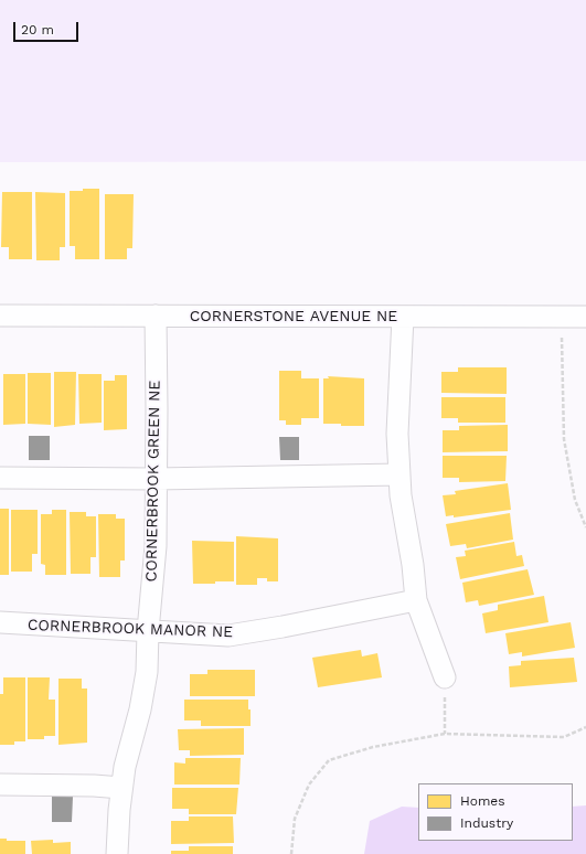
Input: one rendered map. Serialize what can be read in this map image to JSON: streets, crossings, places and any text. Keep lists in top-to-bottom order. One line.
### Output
{"streets":{"street":["CORNERSTONE AVENUE NE","CORNERBROOK GREEN NE","CORNERBROOK MANOR NE"]},"crossings":[["CORNERSTONE AVENUE NE","CORNERBROOK GREEN NE"],["CORNERBROOK GREEN NE","CORNERBROOK MANOR NE"]],"legend":["Homes","Industry"],"scale_bar":"20 m"}
